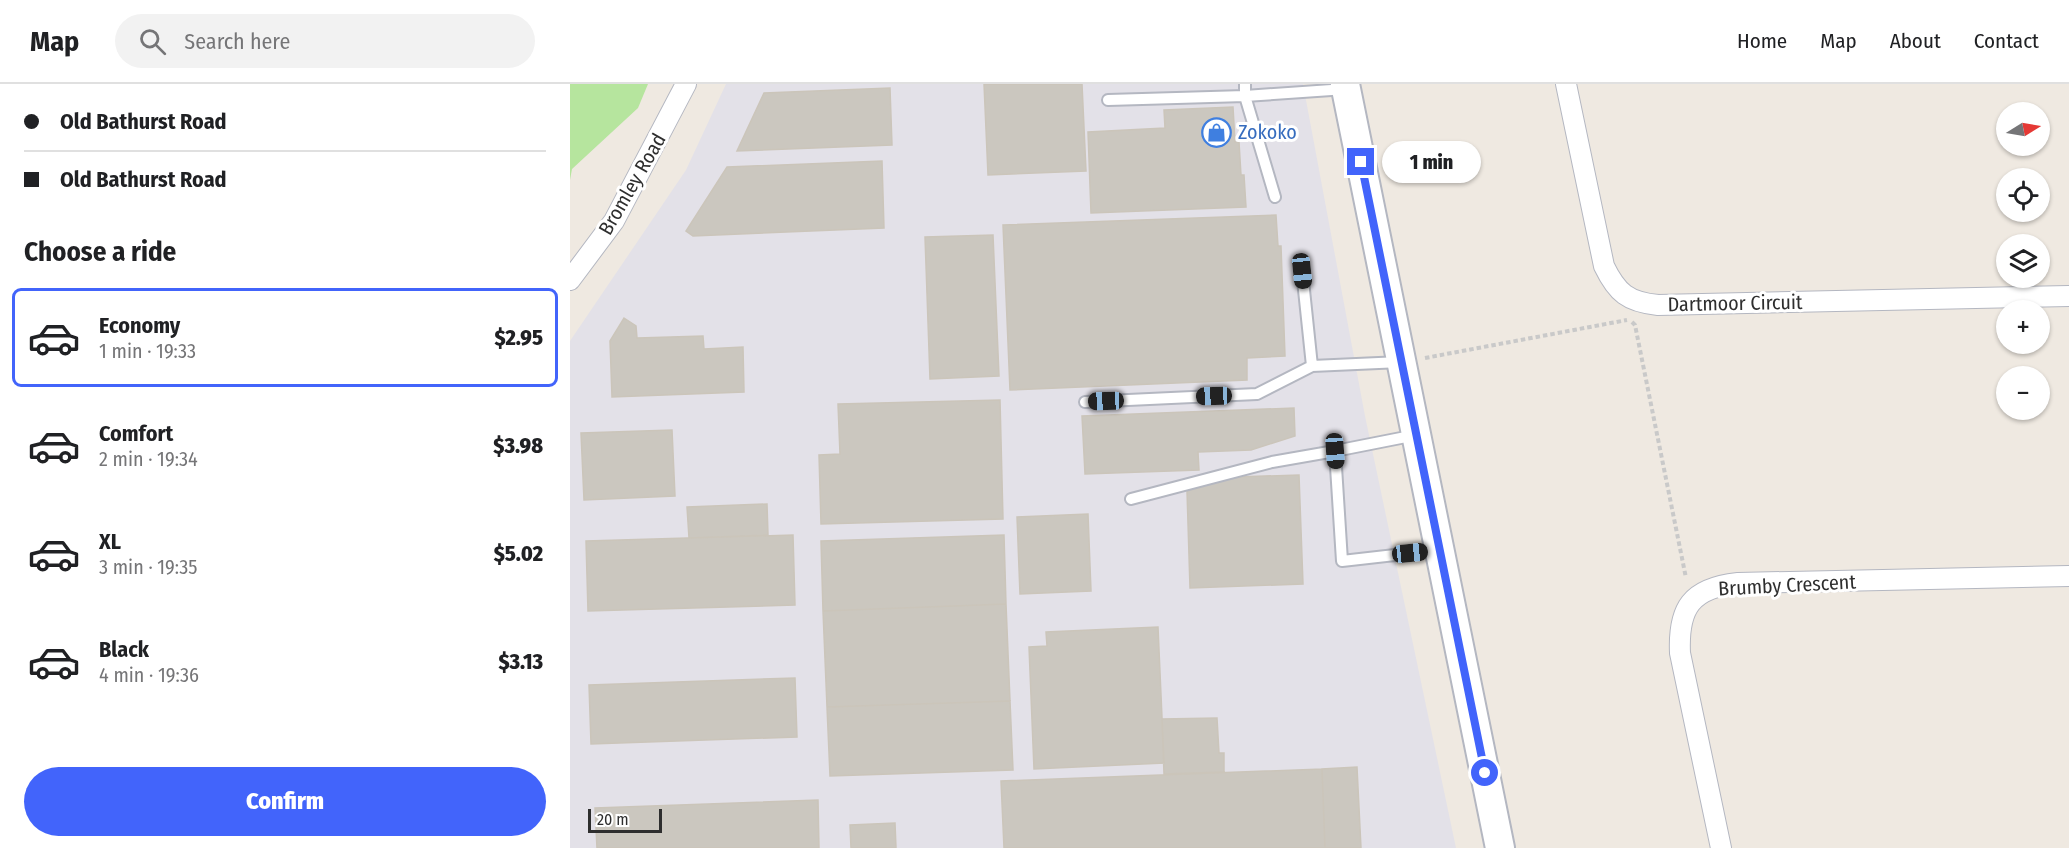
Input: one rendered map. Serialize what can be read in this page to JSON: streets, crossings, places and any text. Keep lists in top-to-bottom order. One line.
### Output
{"streets":{"street":["Bromley Road","Dartmoor Circuit","Brumby Crescent"]},"places":{"shop":["Zokoko"]},"scale_bar":"20 m","north":"right","page":{"header":"Map","search":"Search here","nav":["Home","Map","About","Contact"],"banner":["Old Bathurst Road","Old Bathurst Road"],"map_buttons":["+","−"],"bubble":"1 min","heading":"Choose a ride","list":[{"name":"Economy","note":"1 min · 19:33","value":"$2.95"},{"name":"Comfort","note":"2 min · 19:34","value":"$3.98"},{"name":"XL","note":"3 min · 19:35","value":"$5.02"},{"name":"Black","note":"4 min · 19:36","value":"$3.13"}],"buttons":"Confirm","scale":"20 m"}}
